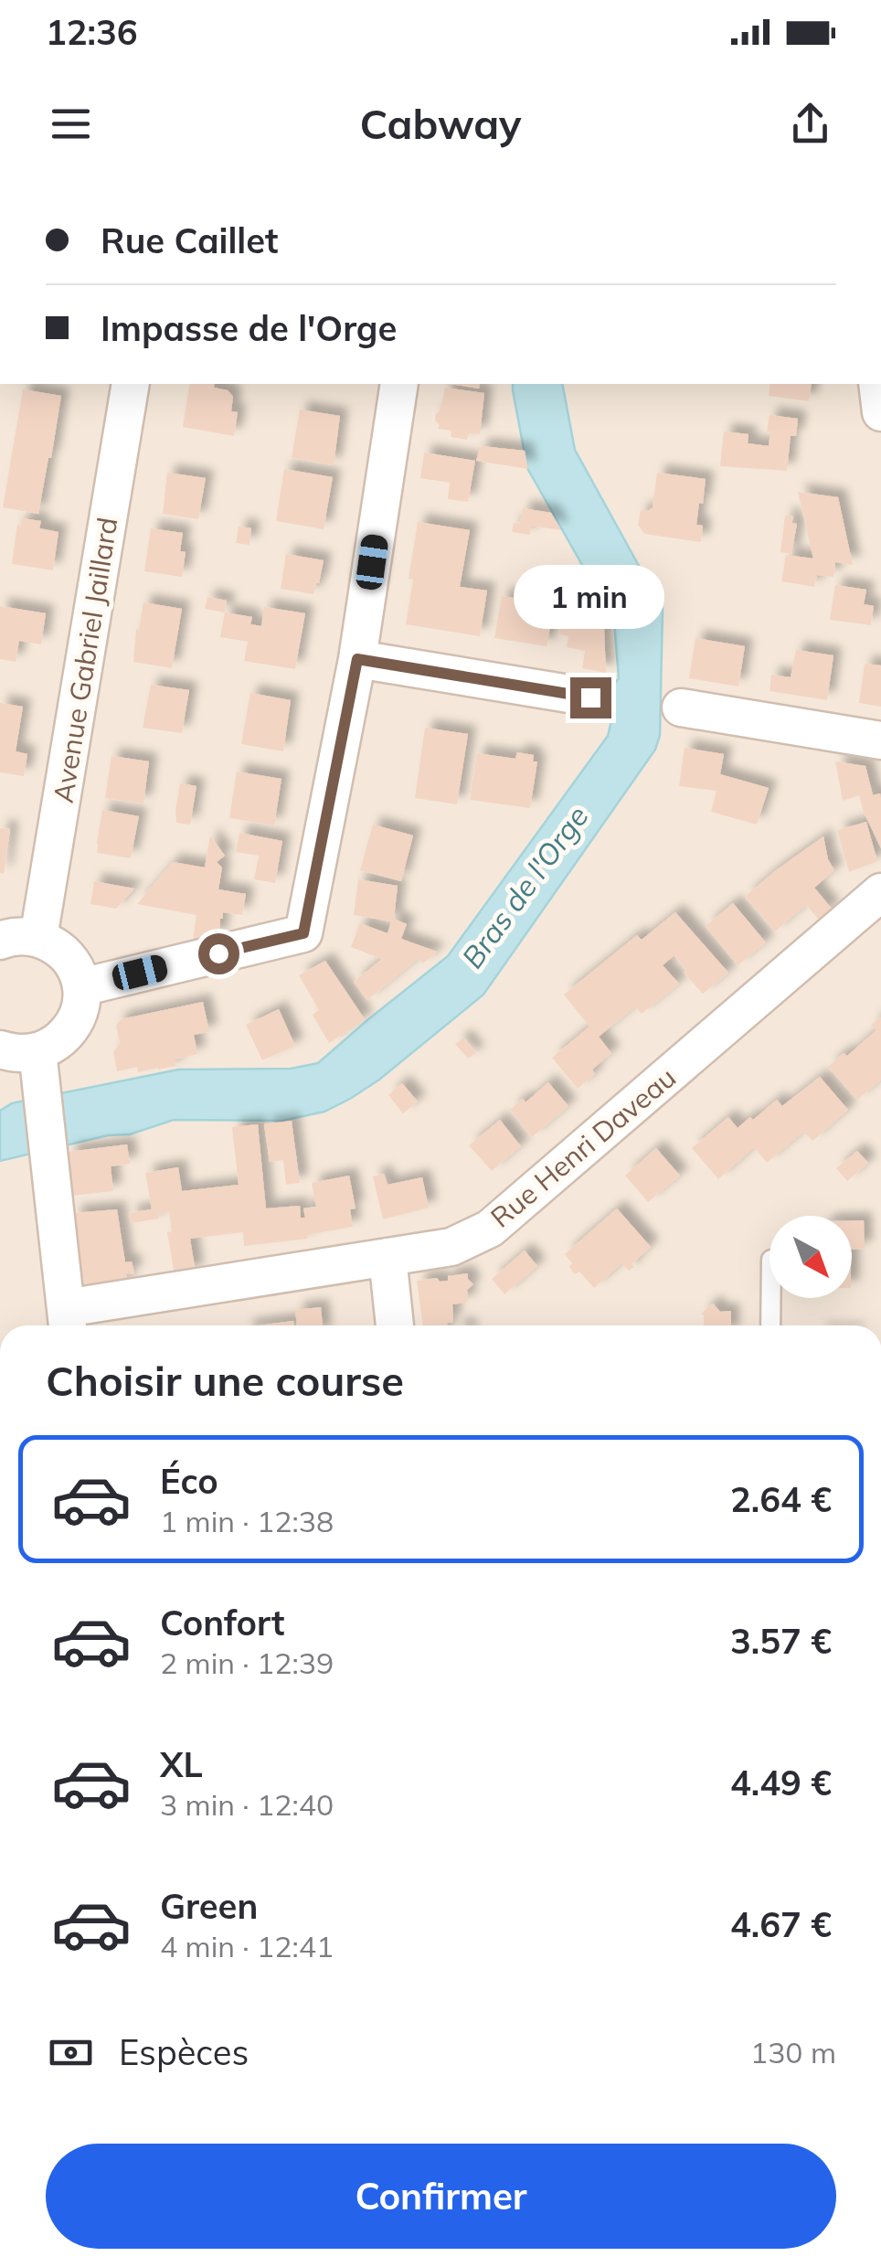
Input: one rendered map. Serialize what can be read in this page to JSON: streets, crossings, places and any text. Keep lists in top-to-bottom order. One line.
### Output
{"streets":{"street":["Avenue Gabriel Jaillard","Rue Henri Daveau"]},"water":["Bras de l'Orge"],"north":"bottom right","page":{"status":"12:36","header":"Cabway","banner":["Rue Caillet","Impasse de l'Orge"],"bubble":"1 min","heading":"Choisir une course","list":[{"name":"Éco","note":"1 min · 12:38","value":"2.64 €"},{"name":"Confort","note":"2 min · 12:39","value":"3.57 €"},{"name":"XL","note":"3 min · 12:40","value":"4.49 €"},{"name":"Green","note":"4 min · 12:41","value":"4.67 €"}],"pay":["Espèces","130 m"],"buttons":"Confirmer"}}
